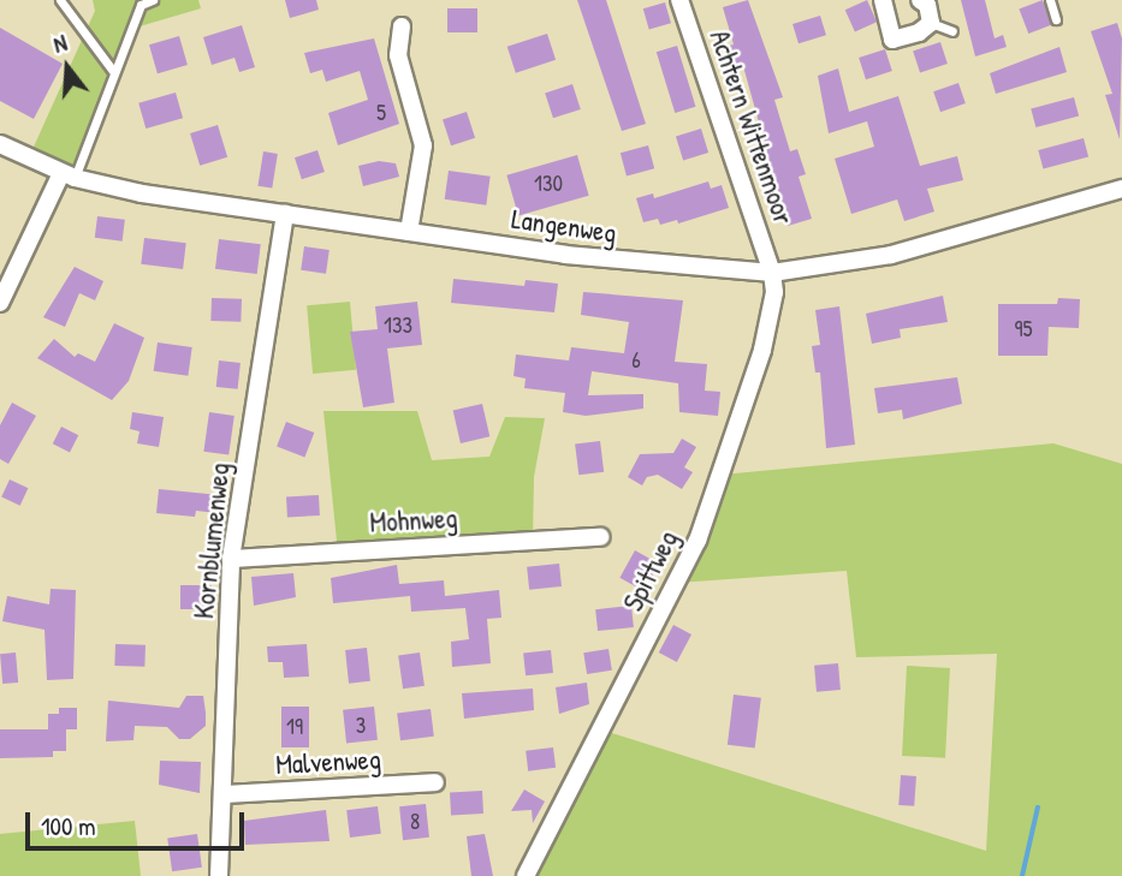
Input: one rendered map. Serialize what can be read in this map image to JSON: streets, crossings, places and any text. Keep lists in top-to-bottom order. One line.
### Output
{"streets":{"street":["Achtern Wittenmoor","Langenweg","Mohnweg","Kornblumenweg","Spittweg","Malvenweg"]},"crossings":[["Achtern Wittenmoor","Langenweg"],["Achtern Wittenmoor","Spittweg"],["Langenweg","Kornblumenweg"],["Langenweg","Spittweg"],["Mohnweg","Kornblumenweg"],["Kornblumenweg","Malvenweg"]],"house_numbers":["5","130","133","95","6","3","19","8"],"scale_bar":"100 m","north":"top"}
